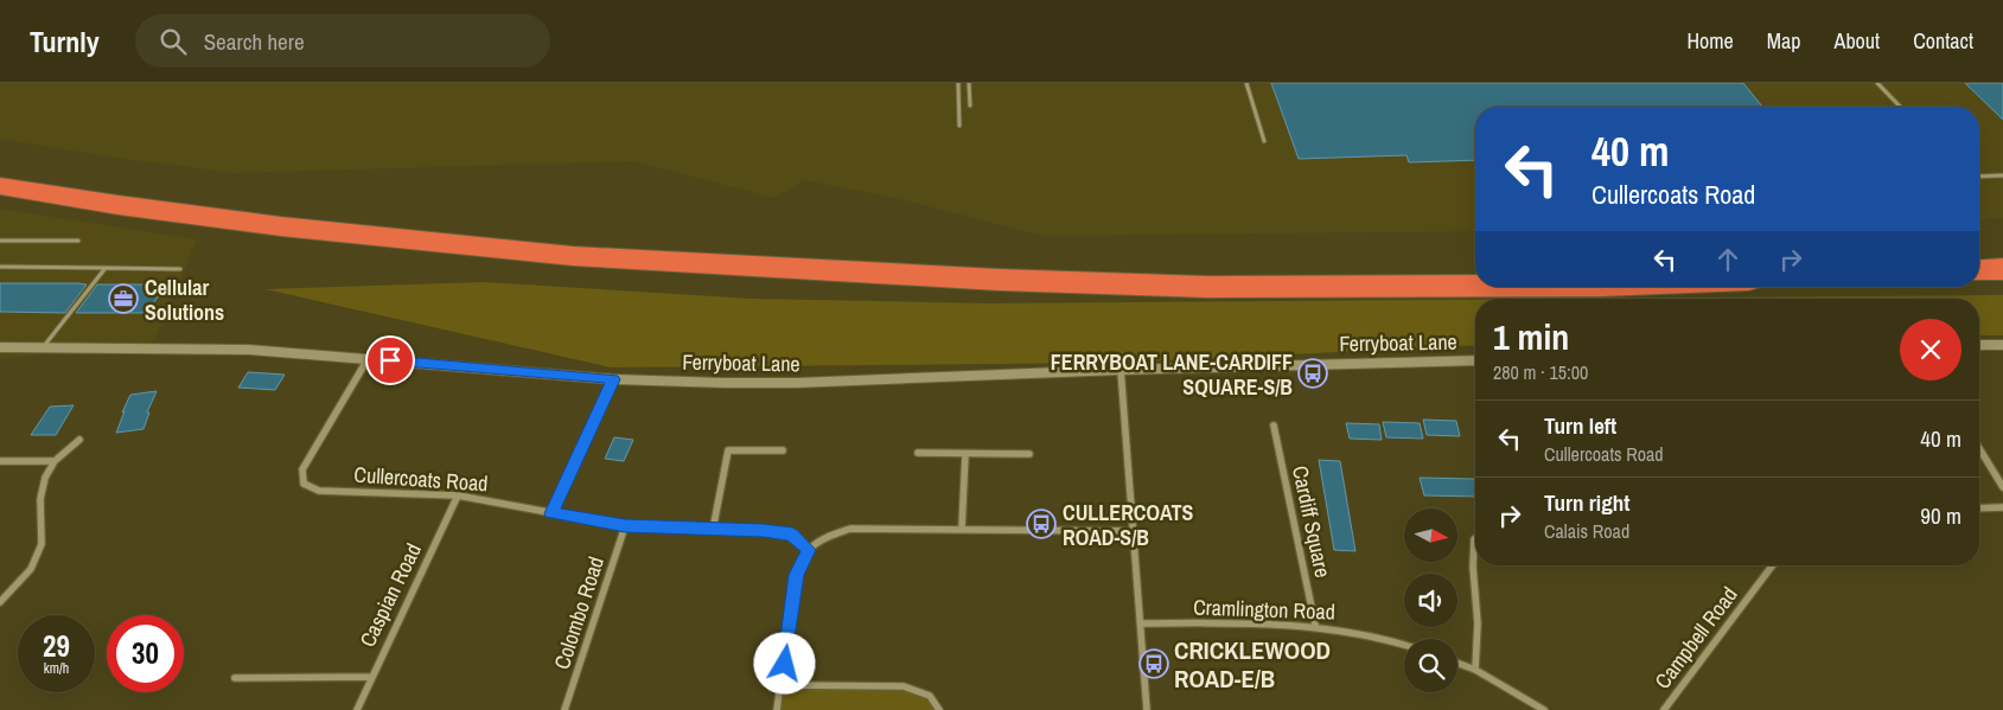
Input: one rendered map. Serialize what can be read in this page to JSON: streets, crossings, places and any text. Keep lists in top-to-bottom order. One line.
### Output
{"streets":{"street":["Ferryboat Lane","Cullercoats Road","Cardiff Square","Caspian Road","Cramlington Road","Colombo Road","Campbell Road"]},"crossings":[["Ferryboat Lane","Cullercoats Road"],["Cullercoats Road","Caspian Road"],["Cullercoats Road","Colombo Road"],["Cardiff Square","Cramlington Road"]],"places":{"office":["Cellular Solutions"],"bus stop":["FERRYBOAT LANE-CARDIFF SQUARE-S/B","CULLERCOATS ROAD-S/B","CRICKLEWOOD ROAD-E/B"]},"north":"right","page":{"header":"Turnly","search":"Search here","nav":["Home","Map","About","Contact"],"turn":["40 m","Cullercoats Road"],"heading":["1 min","280 m · 15:00"],"list":[{"name":"Turn left","note":"Cullercoats Road","value":"40 m"},{"name":"Turn right","note":"Calais Road","value":"90 m"}],"speed":"29 km/h","limit":"30"}}
